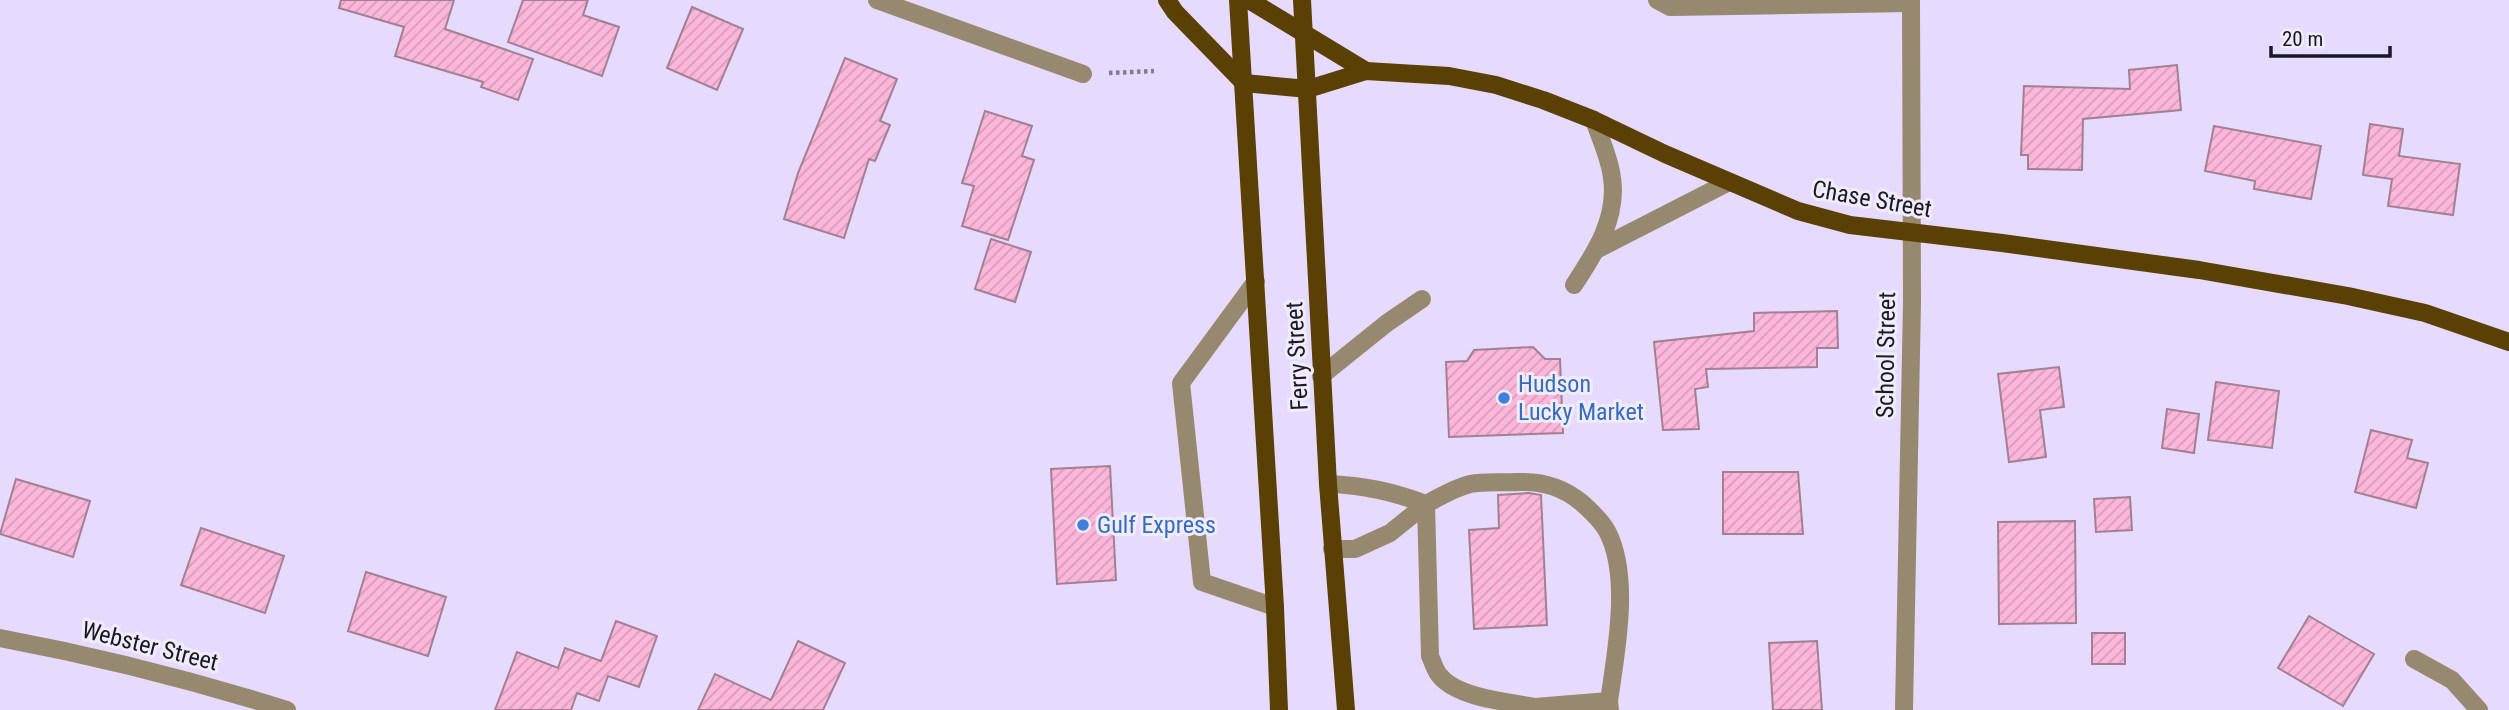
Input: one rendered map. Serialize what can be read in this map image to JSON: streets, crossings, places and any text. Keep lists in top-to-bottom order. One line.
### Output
{"streets":{"main road":["Chase Street","Ferry Street"],"street":["School Street","Webster Street"]},"crossings":[["Chase Street","School Street"],["Chase Street","Ferry Street"]],"places":["Hudson Lucky Market","Gulf Express"],"scale_bar":"20 m"}
